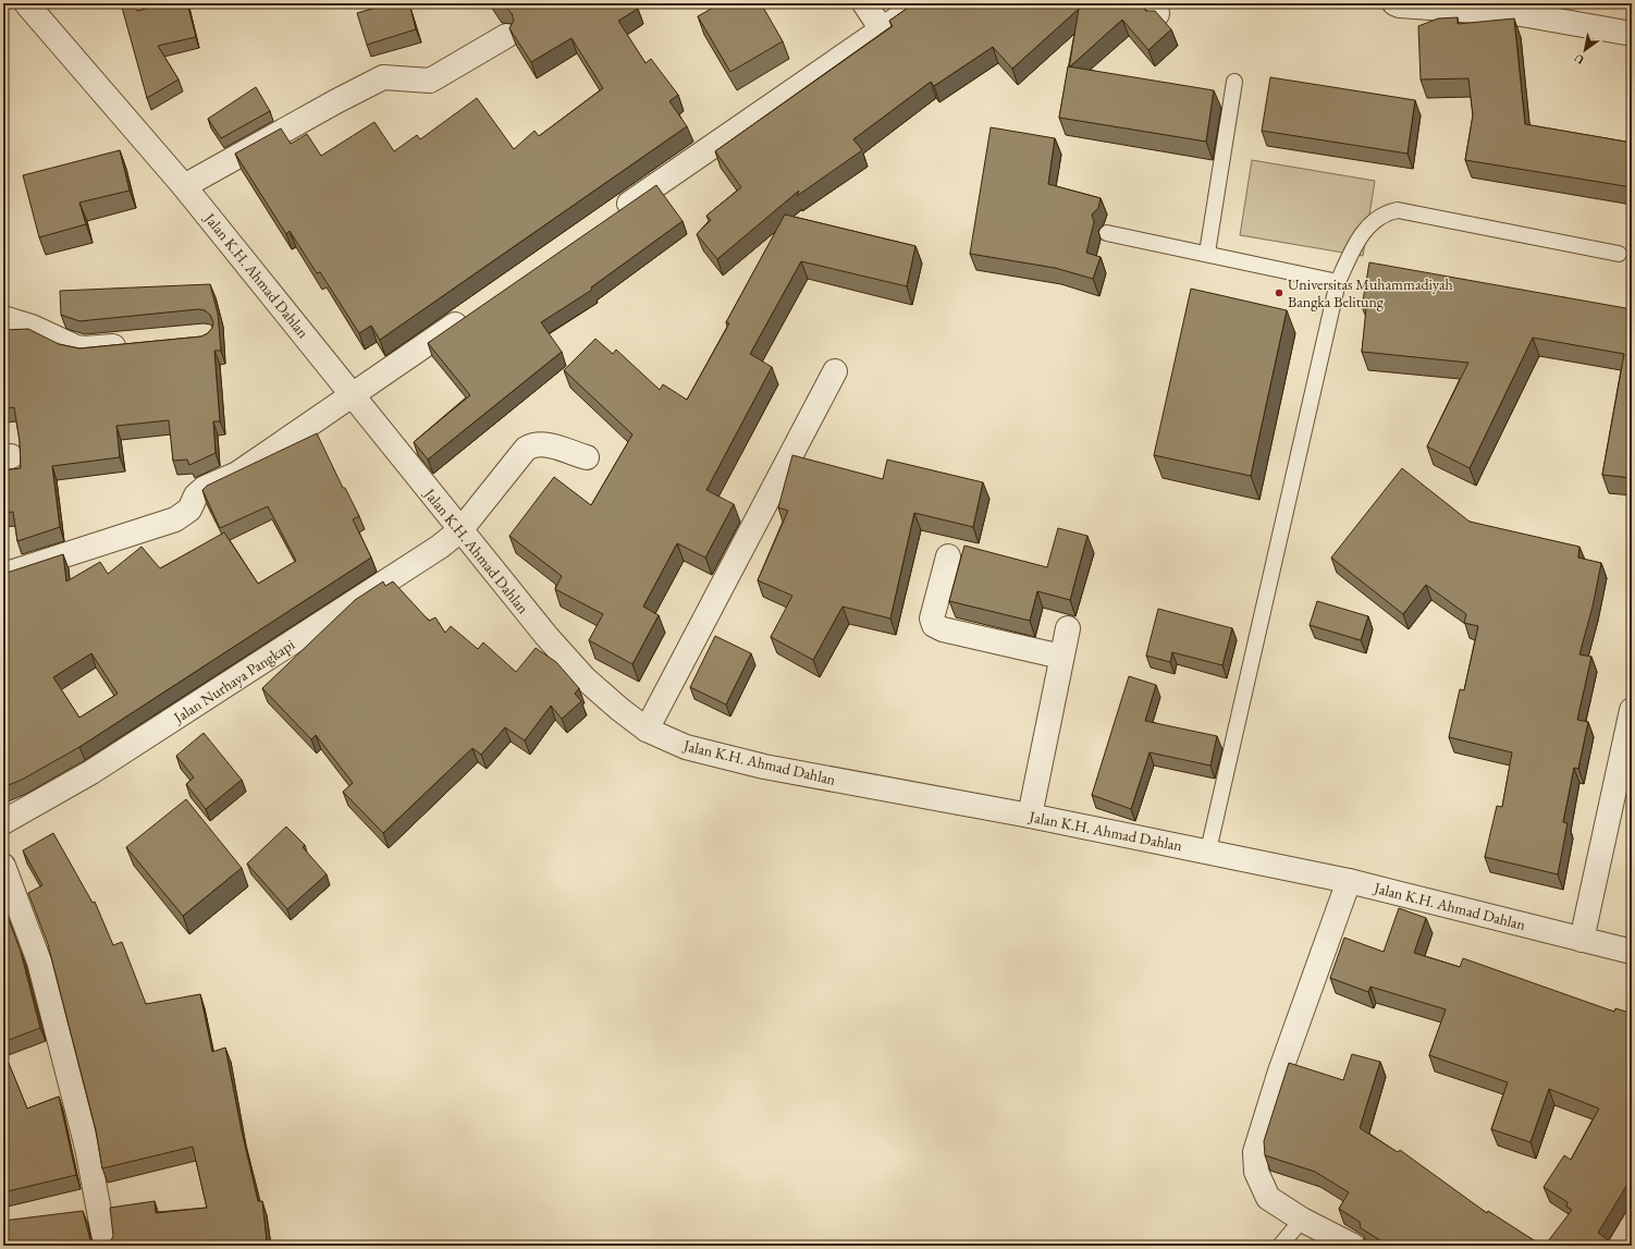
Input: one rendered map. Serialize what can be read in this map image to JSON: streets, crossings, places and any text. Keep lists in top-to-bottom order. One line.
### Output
{"streets":{"street":["Jalan K.H. Ahmad Dahlan","Jalan Nurhaya Pangkapi"]},"crossings":[["Jalan K.H. Ahmad Dahlan","Jalan Nurhaya Pangkapi"]],"places":["Universitas Muhammadiyah Bangka Belitung"],"north":"bottom left"}
